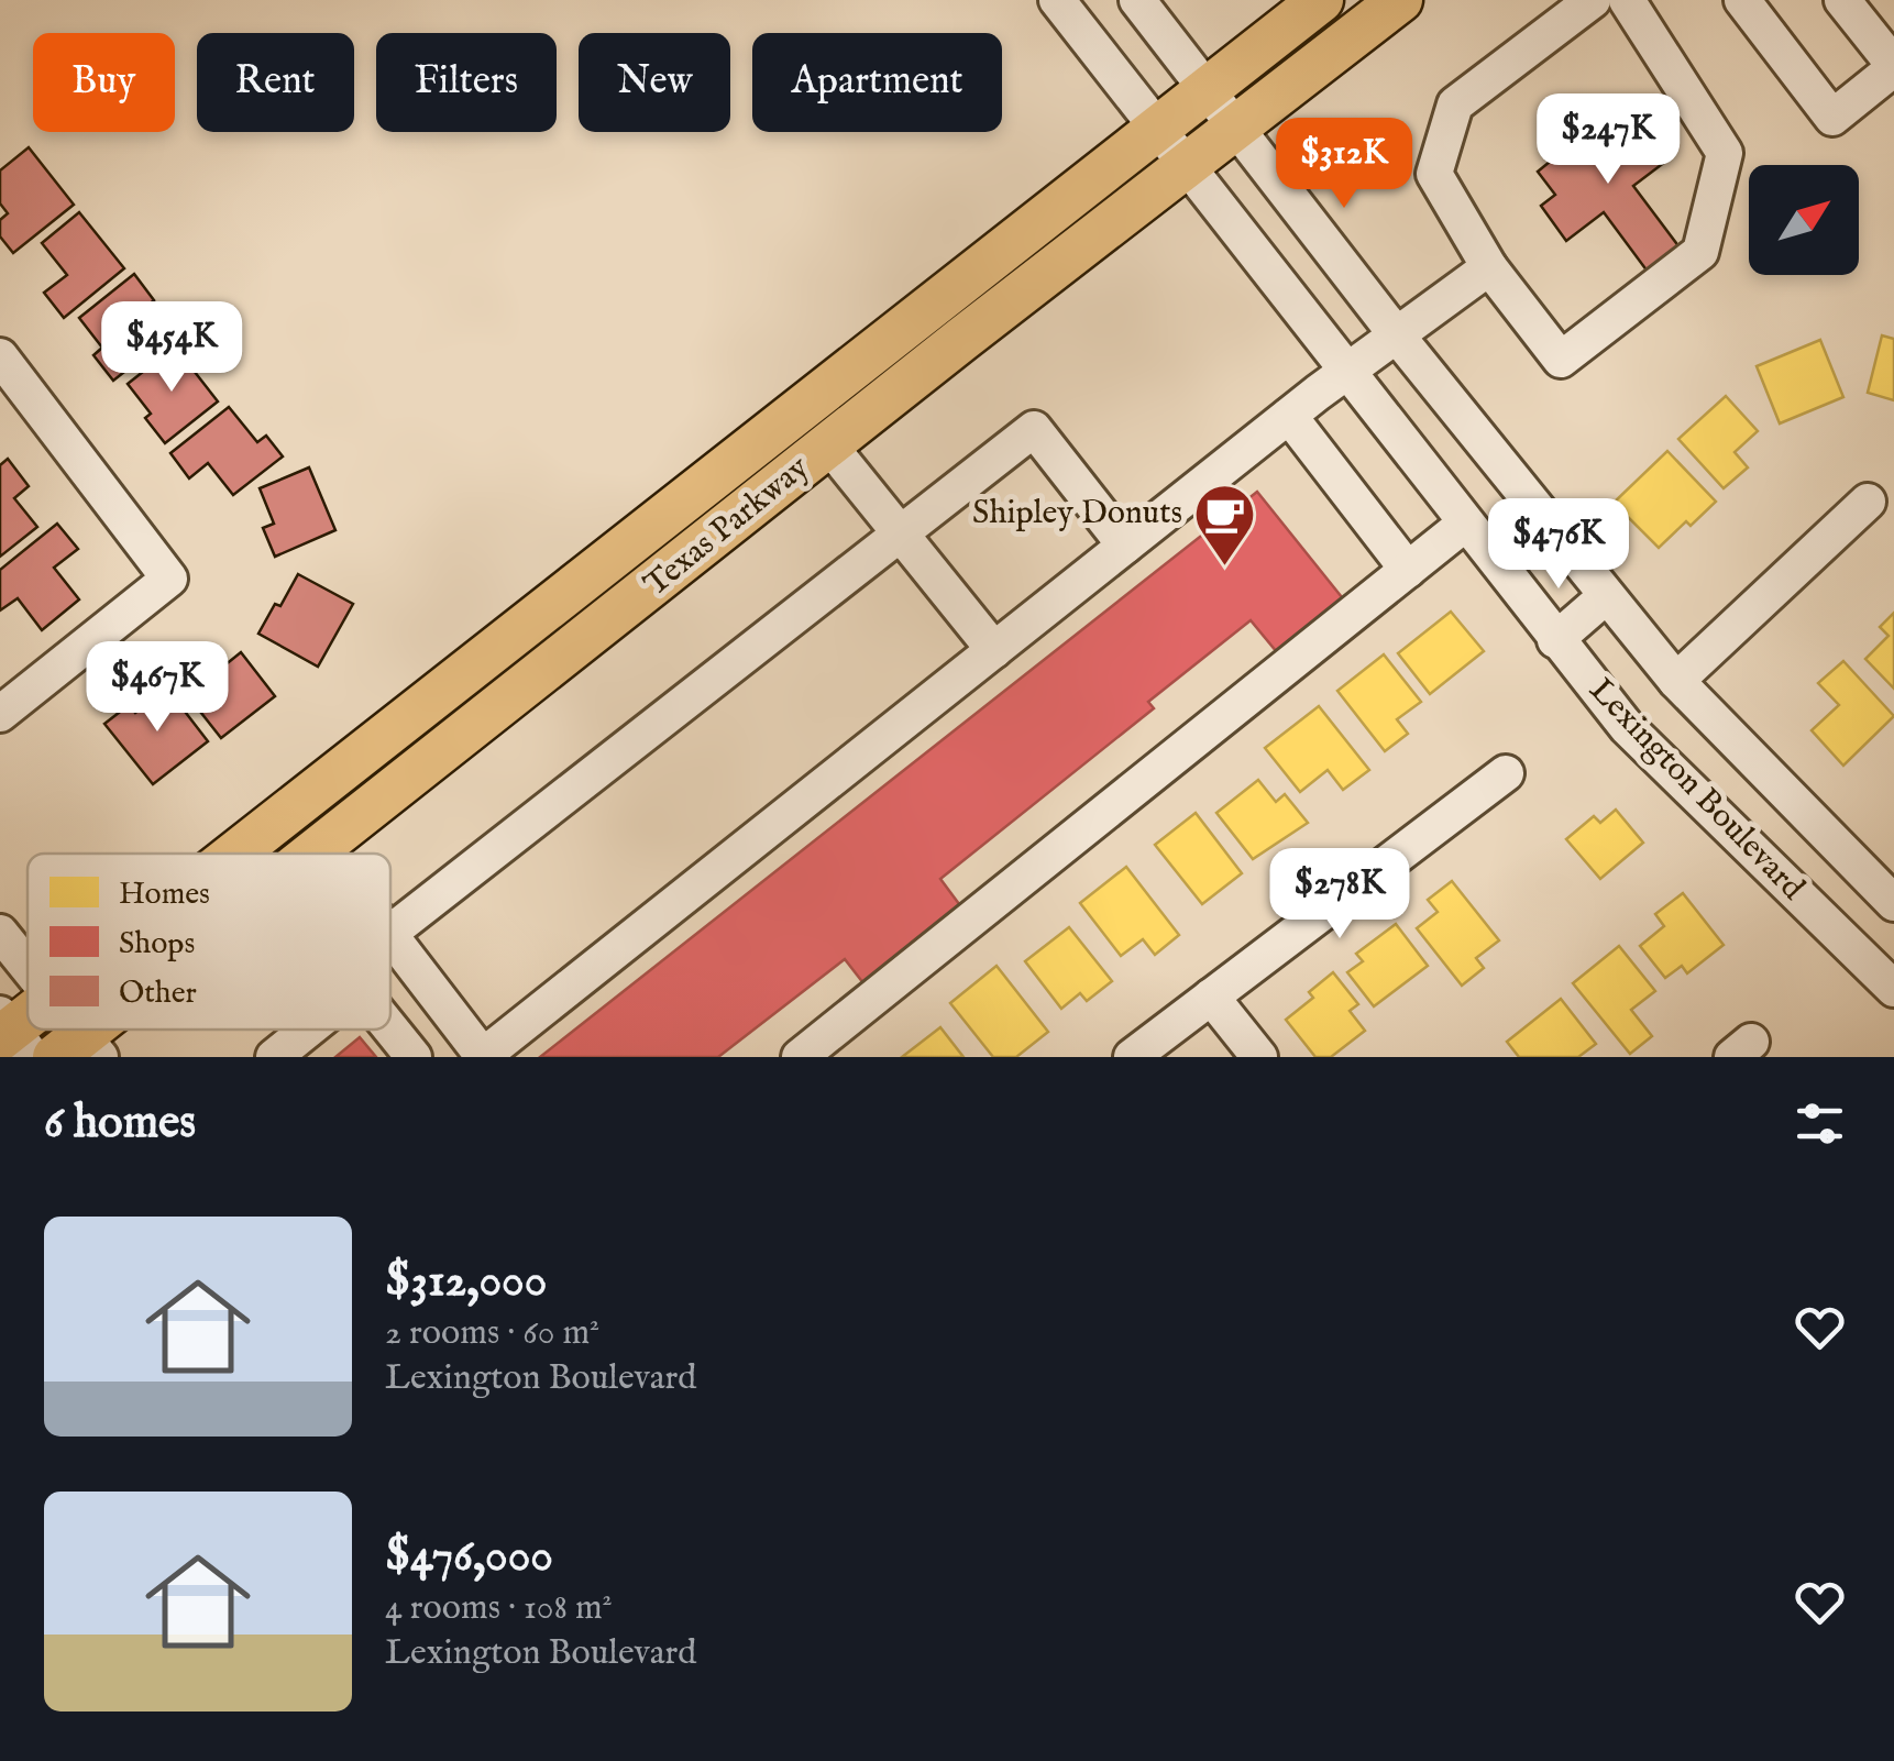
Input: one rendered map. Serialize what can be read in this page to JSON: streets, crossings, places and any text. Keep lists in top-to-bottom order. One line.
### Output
{"streets":{"main road":["Texas Parkway"],"street":["Lexington Boulevard"]},"crossings":[["Texas Parkway","Lexington Boulevard"]],"places":{"cafe":["Shipley Donuts"]},"legend":["Homes","Shops","Other"],"north":"top right","page":{"chip":["Buy","Rent","Filters","New","Apartment"],"price":["$247K","$312K","$454K","$476K","$467K","$278K"],"heading":"6 homes","list":[{"name":"$312,000","note":"2 rooms · 60 m² · Lexington Boulevard"},{"name":"$476,000","note":"4 rooms · 108 m² · Lexington Boulevard"}]}}
